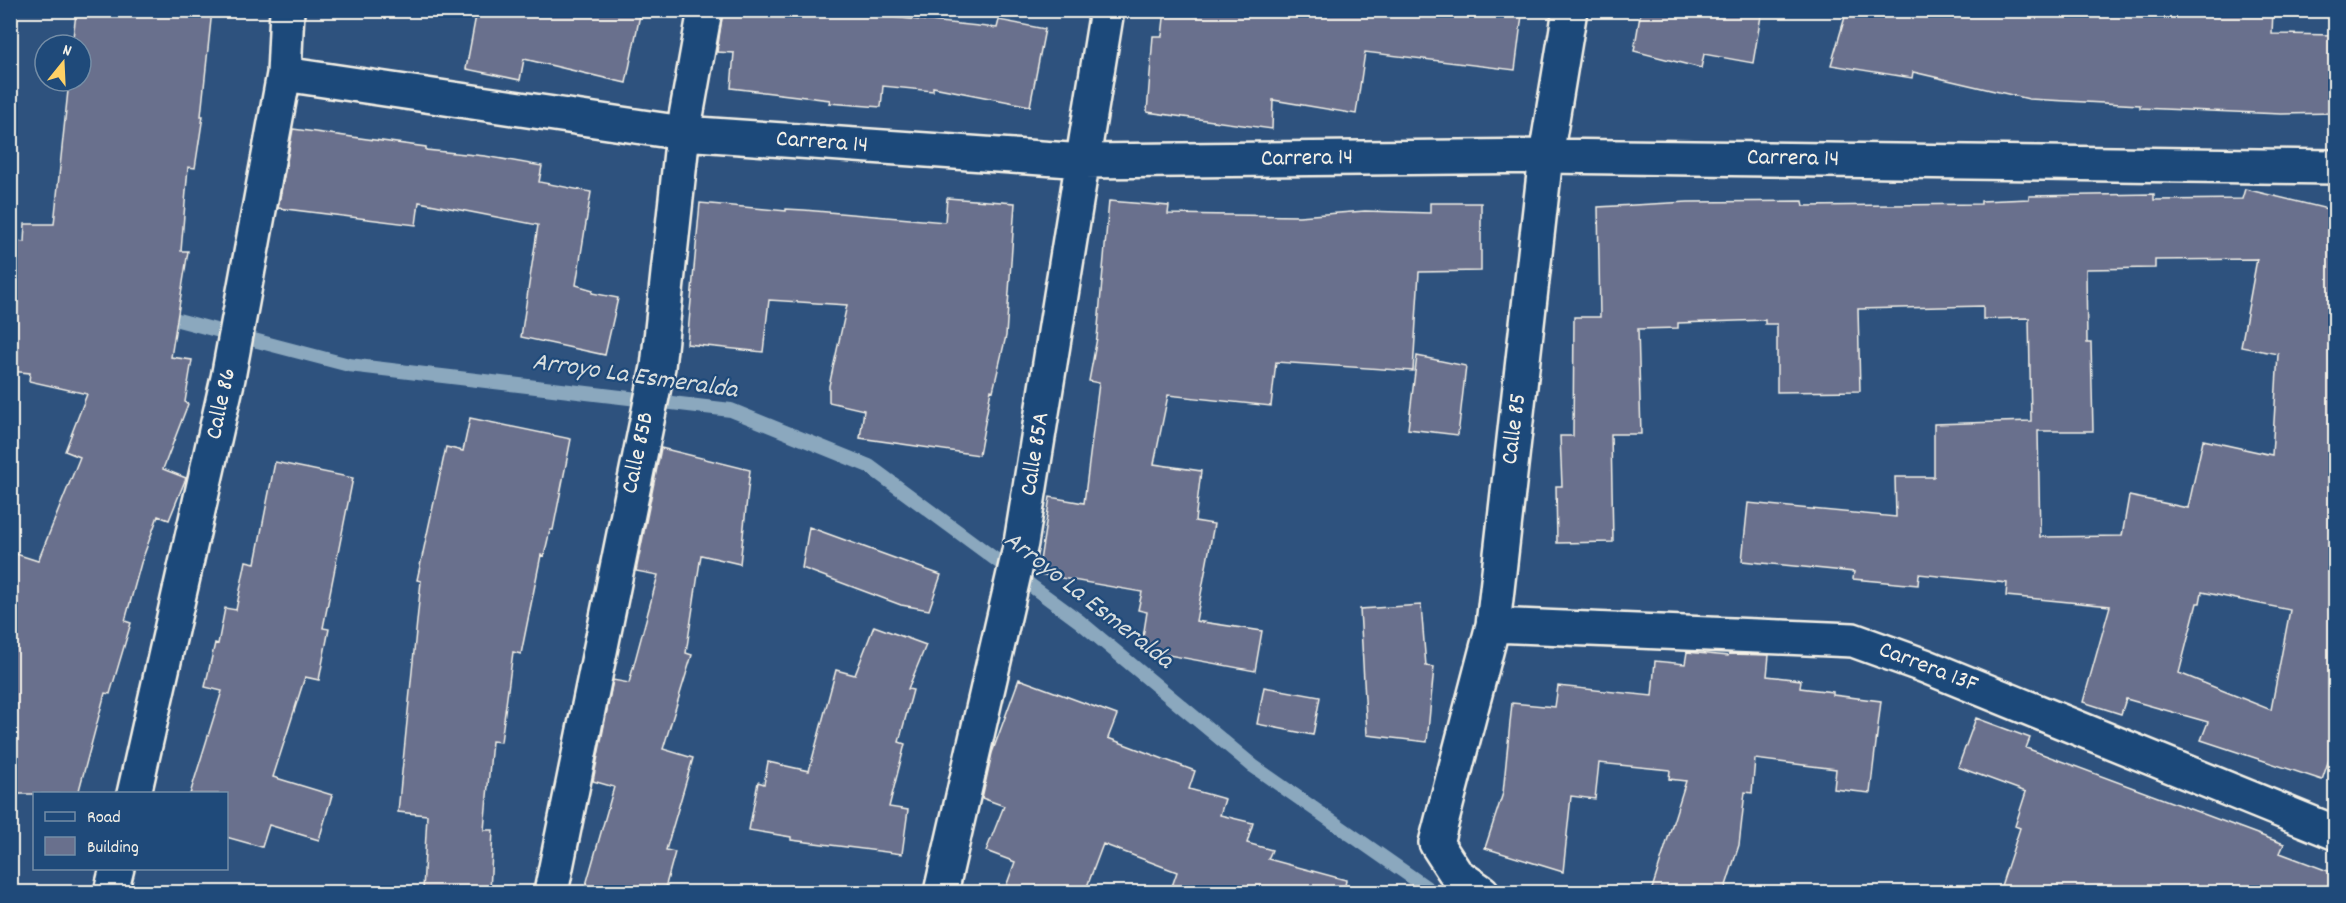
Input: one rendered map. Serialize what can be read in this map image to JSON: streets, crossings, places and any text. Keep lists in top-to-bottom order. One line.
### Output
{"streets":{"street":["Carrera 14","Calle 86","Calle 85","Calle 85B","Calle 85A","Carrera 13F"]},"crossings":[["Carrera 14","Calle 86"],["Carrera 14","Calle 85"],["Carrera 14","Calle 85B"],["Carrera 14","Calle 85A"],["Calle 85","Carrera 13F"]],"water":["Arroyo La Esmeralda"],"legend":["Road","Building"],"north":"top"}
